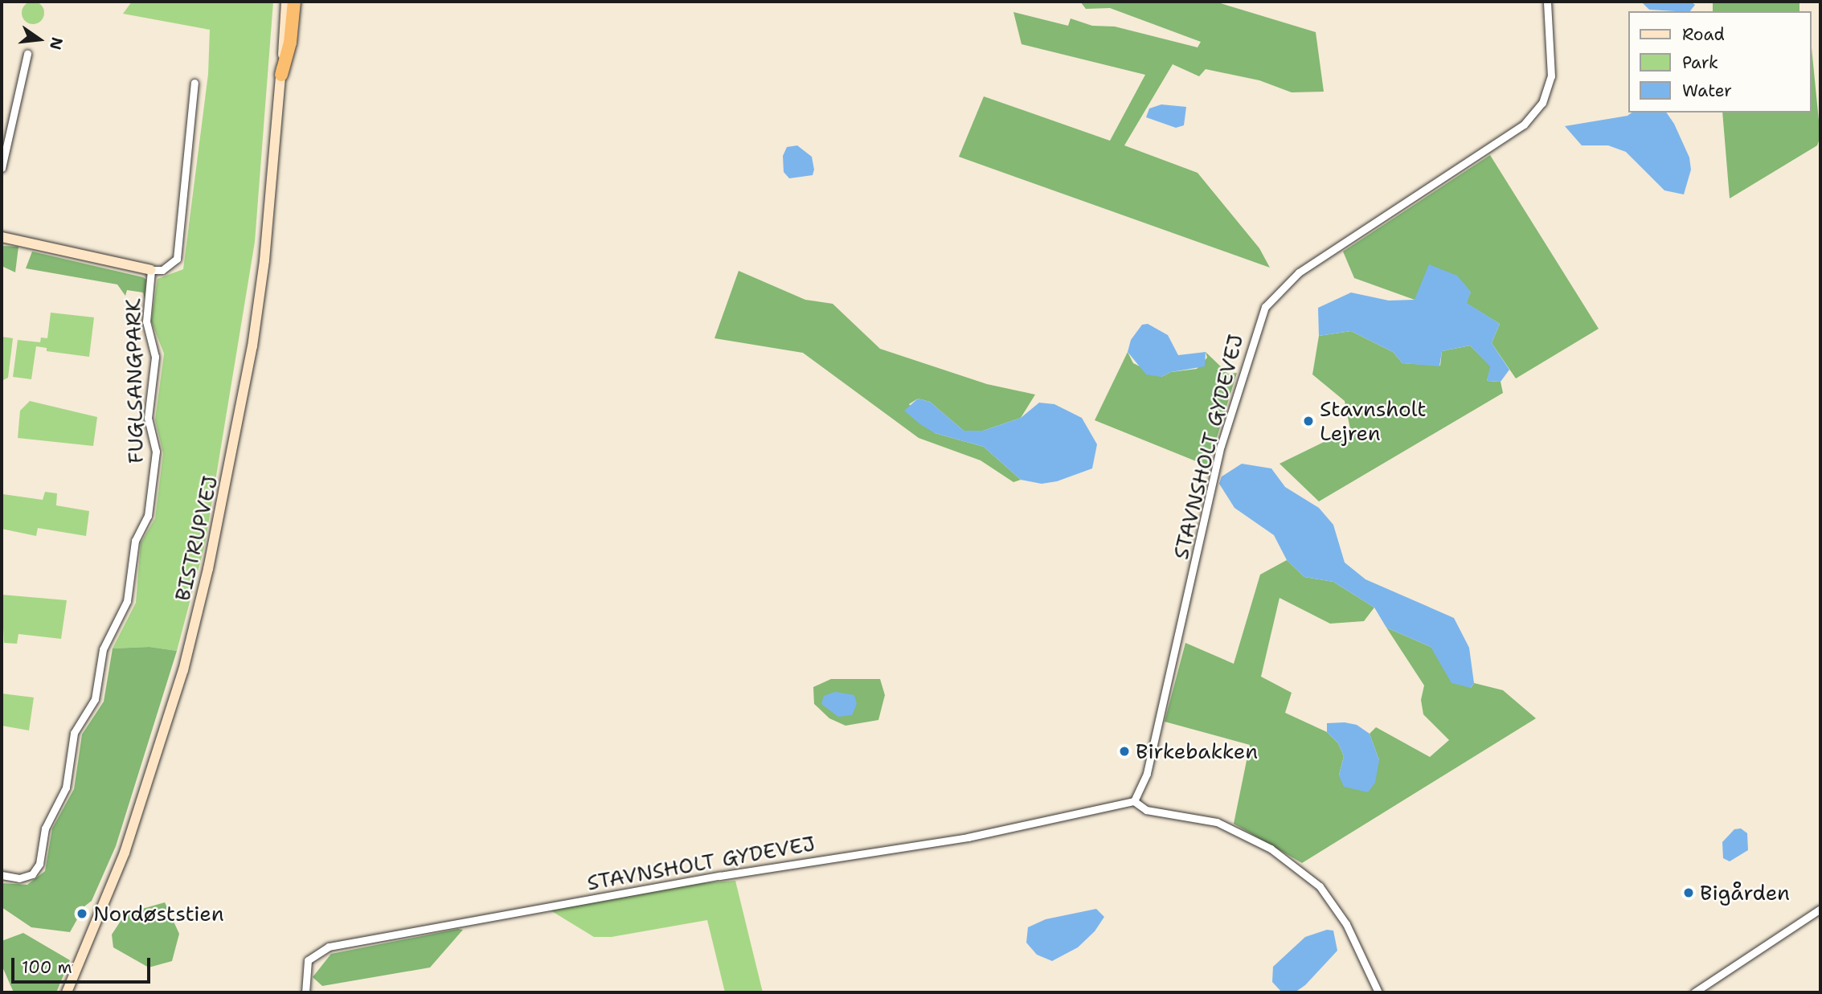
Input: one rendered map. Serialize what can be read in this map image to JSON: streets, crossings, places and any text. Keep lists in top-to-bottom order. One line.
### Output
{"streets":{"main road":["BISTRUPVEJ"],"street":["FUGLSANGPARK","STAVNSHOLT GYDEVEJ"]},"places":["Stavnsholt Lejren","Birkebakken","Bigården","Nordøststien"],"legend":["Road","Park","Water"],"scale_bar":"100 m","north":"right"}
